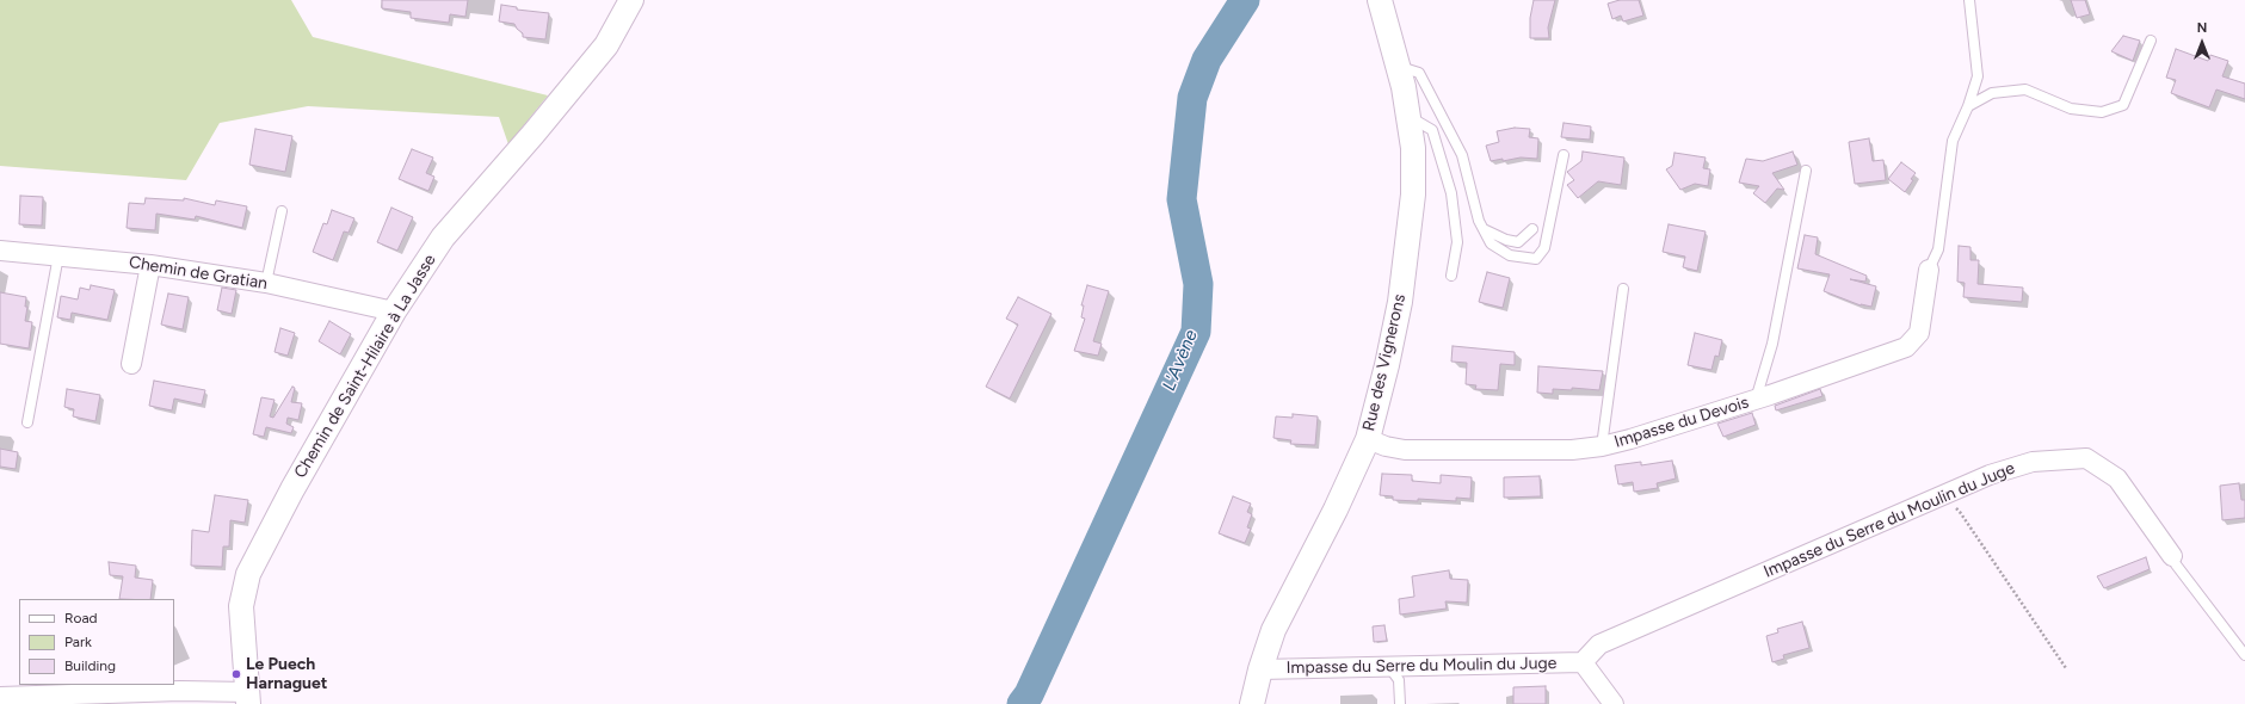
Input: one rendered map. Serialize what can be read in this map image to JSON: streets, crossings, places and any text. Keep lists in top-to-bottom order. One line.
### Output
{"streets":{"street":["Chemin de Gratian","Rue des Vignerons","Chemin de Saint-Hilaire à La Jasse","Impasse du Devois","Impasse du Serre du Moulin du Juge"]},"crossings":[["Chemin de Gratian","Chemin de Saint-Hilaire à La Jasse"],["Rue des Vignerons","Impasse du Devois"],["Rue des Vignerons","Impasse du Serre du Moulin du Juge"]],"water":["L'Avène"],"places":["Le Puech Harnaguet"],"legend":["Road","Park","Building"],"north":"top"}
